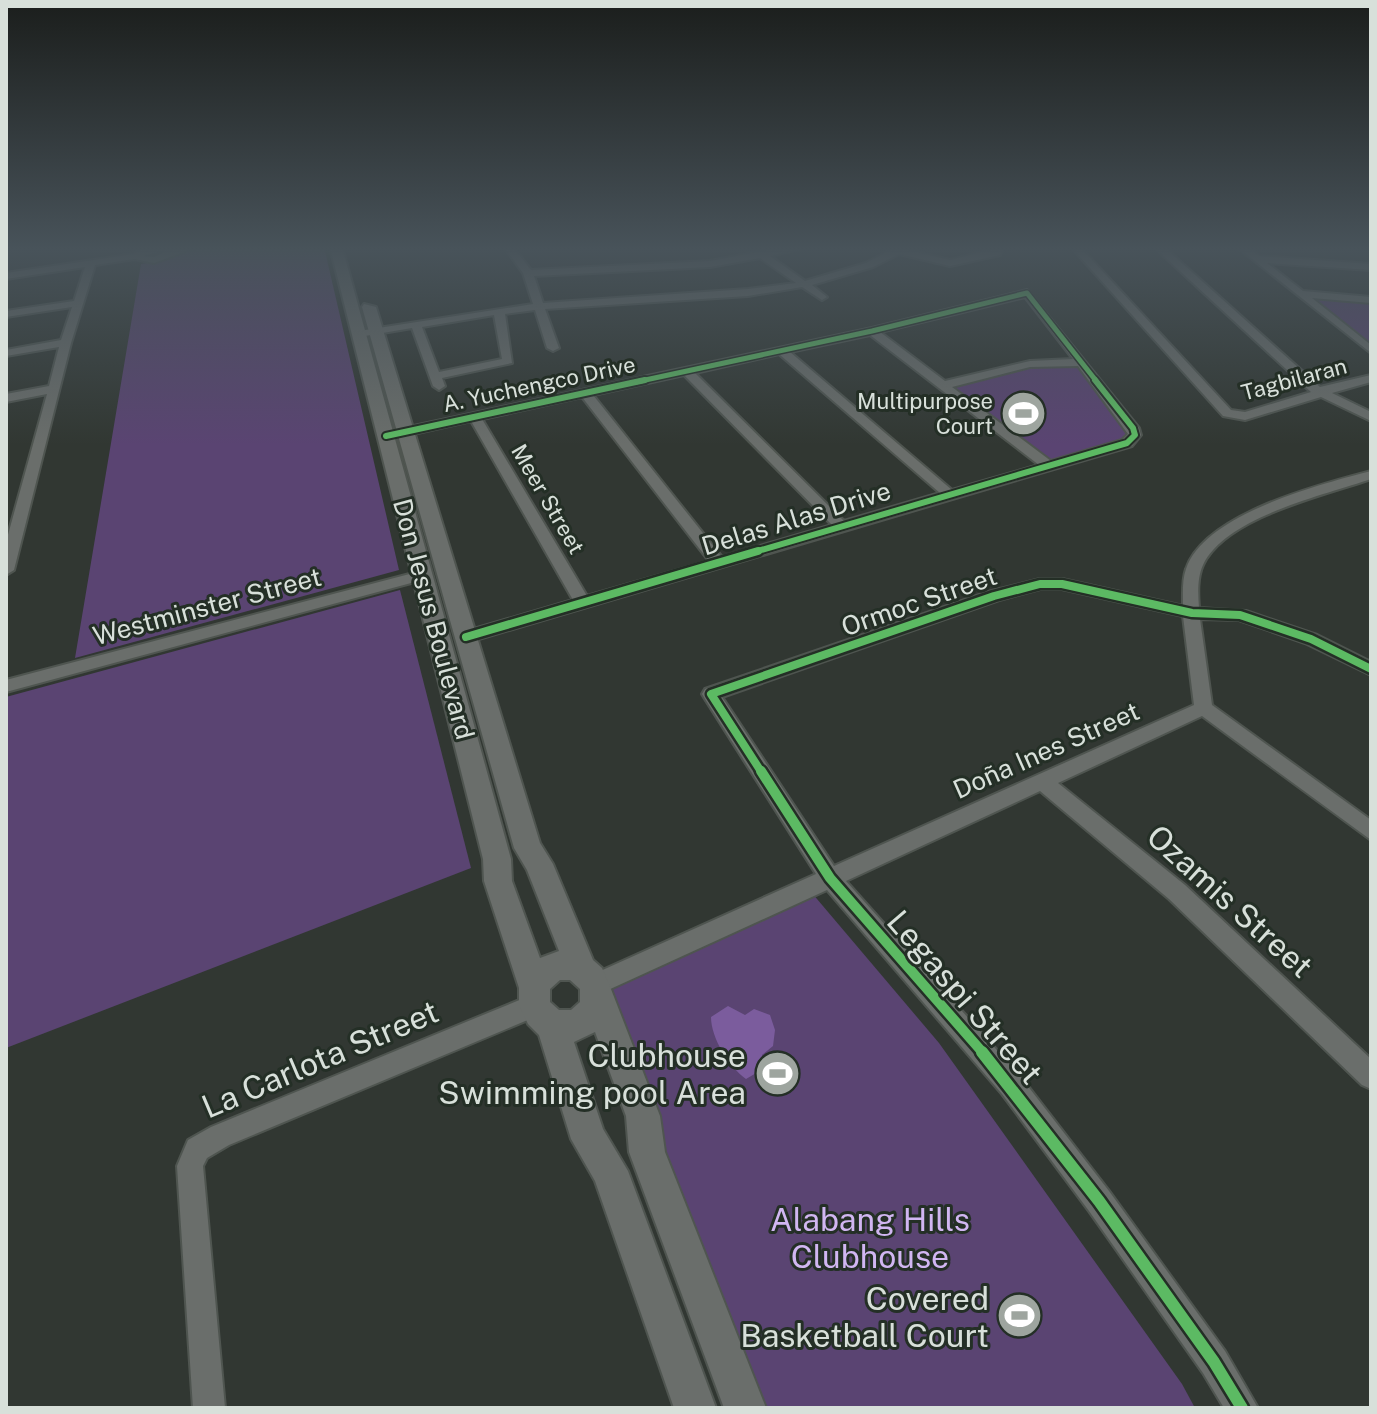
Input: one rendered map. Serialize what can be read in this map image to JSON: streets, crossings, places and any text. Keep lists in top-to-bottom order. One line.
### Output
{"streets":{"street":["Tagbilaran","A. Yuchengco Drive","Meer Street","Delas Alas Drive","Ormoc Street","Westminster Street","Don Jesus Boulevard","Doña Ines Street","Ozamis Street","Legaspi Street","La Carlota Street"]},"crossings":[["A. Yuchengco Drive","Meer Street"],["A. Yuchengco Drive","Delas Alas Drive"],["A. Yuchengco Drive","Don Jesus Boulevard"],["Meer Street","Delas Alas Drive"],["Delas Alas Drive","Don Jesus Boulevard"],["Ormoc Street","Legaspi Street"],["Westminster Street","Don Jesus Boulevard"],["Don Jesus Boulevard","Doña Ines Street"],["Don Jesus Boulevard","La Carlota Street"],["Doña Ines Street","Ozamis Street"],["Doña Ines Street","Legaspi Street"],["Doña Ines Street","La Carlota Street"]],"parks":["Alabang Hills Clubhouse"],"places":{"sports":["Multipurpose Court","Clubhouse Swimming pool Area","Covered Basketball Court"]}}
